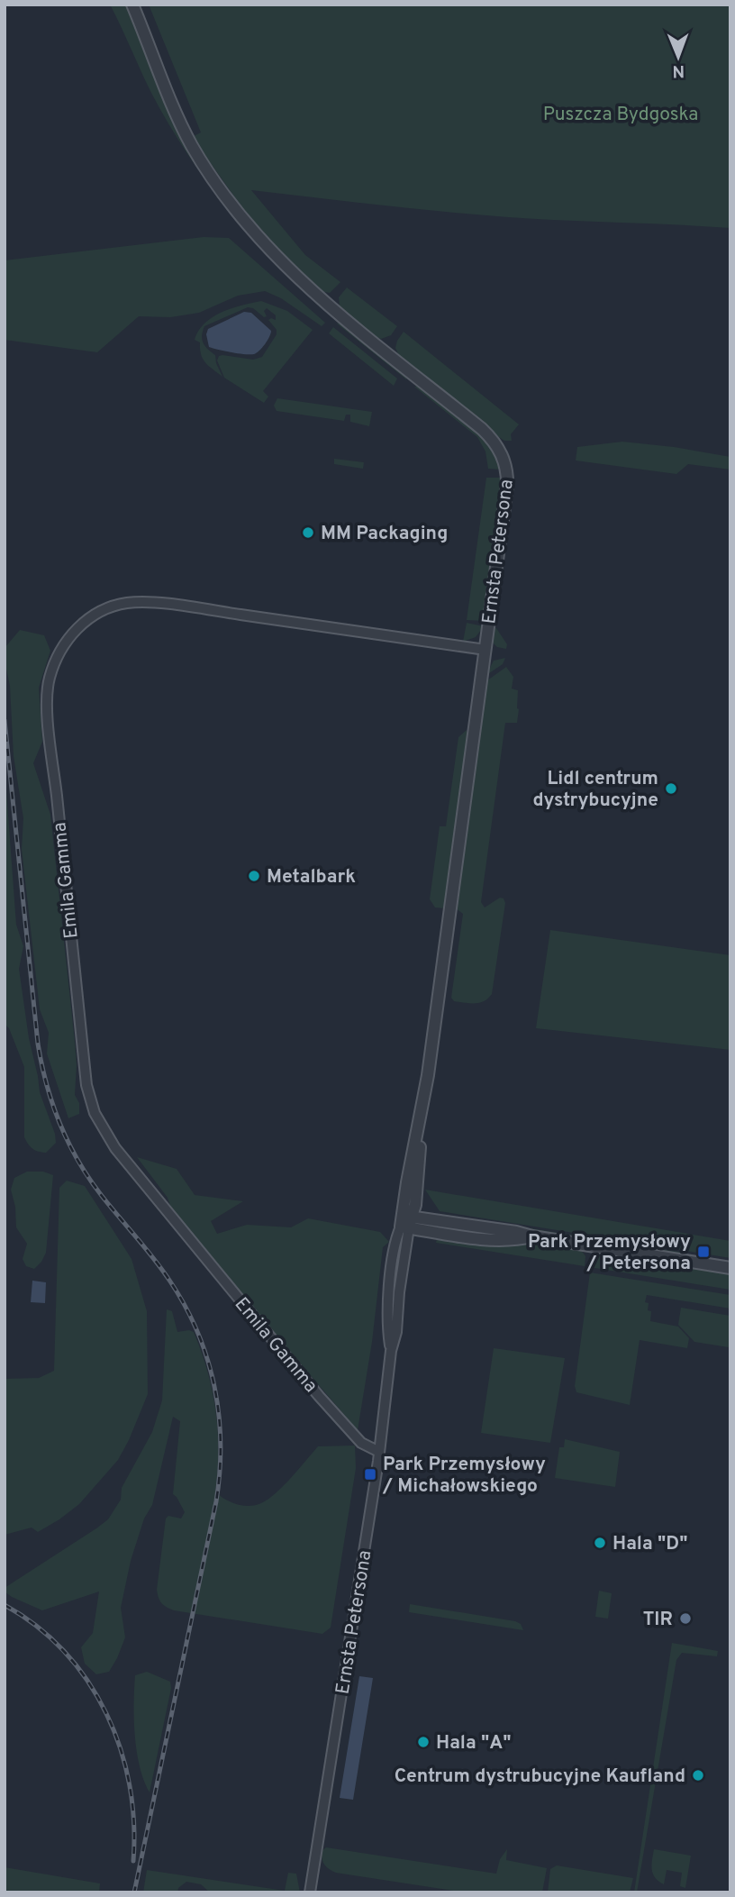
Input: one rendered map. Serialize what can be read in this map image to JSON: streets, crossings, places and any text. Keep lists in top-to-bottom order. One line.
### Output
{"streets":{"street":["Ernsta Petersona","Emila Gamma"]},"crossings":[["Ernsta Petersona","Emila Gamma"]],"parks":["Puszcza Bydgoska"],"places":{"other":["MM Packaging","Lidl centrum dystrybucyjne","Metalbark","Hala \"D\"","TIR","Hala \"A\"","Centrum dystrubucyjne Kaufland"],"transit":["Park Przemysłowy / Petersona","Park Przemysłowy / Michałowskiego"]},"north":"bottom"}
